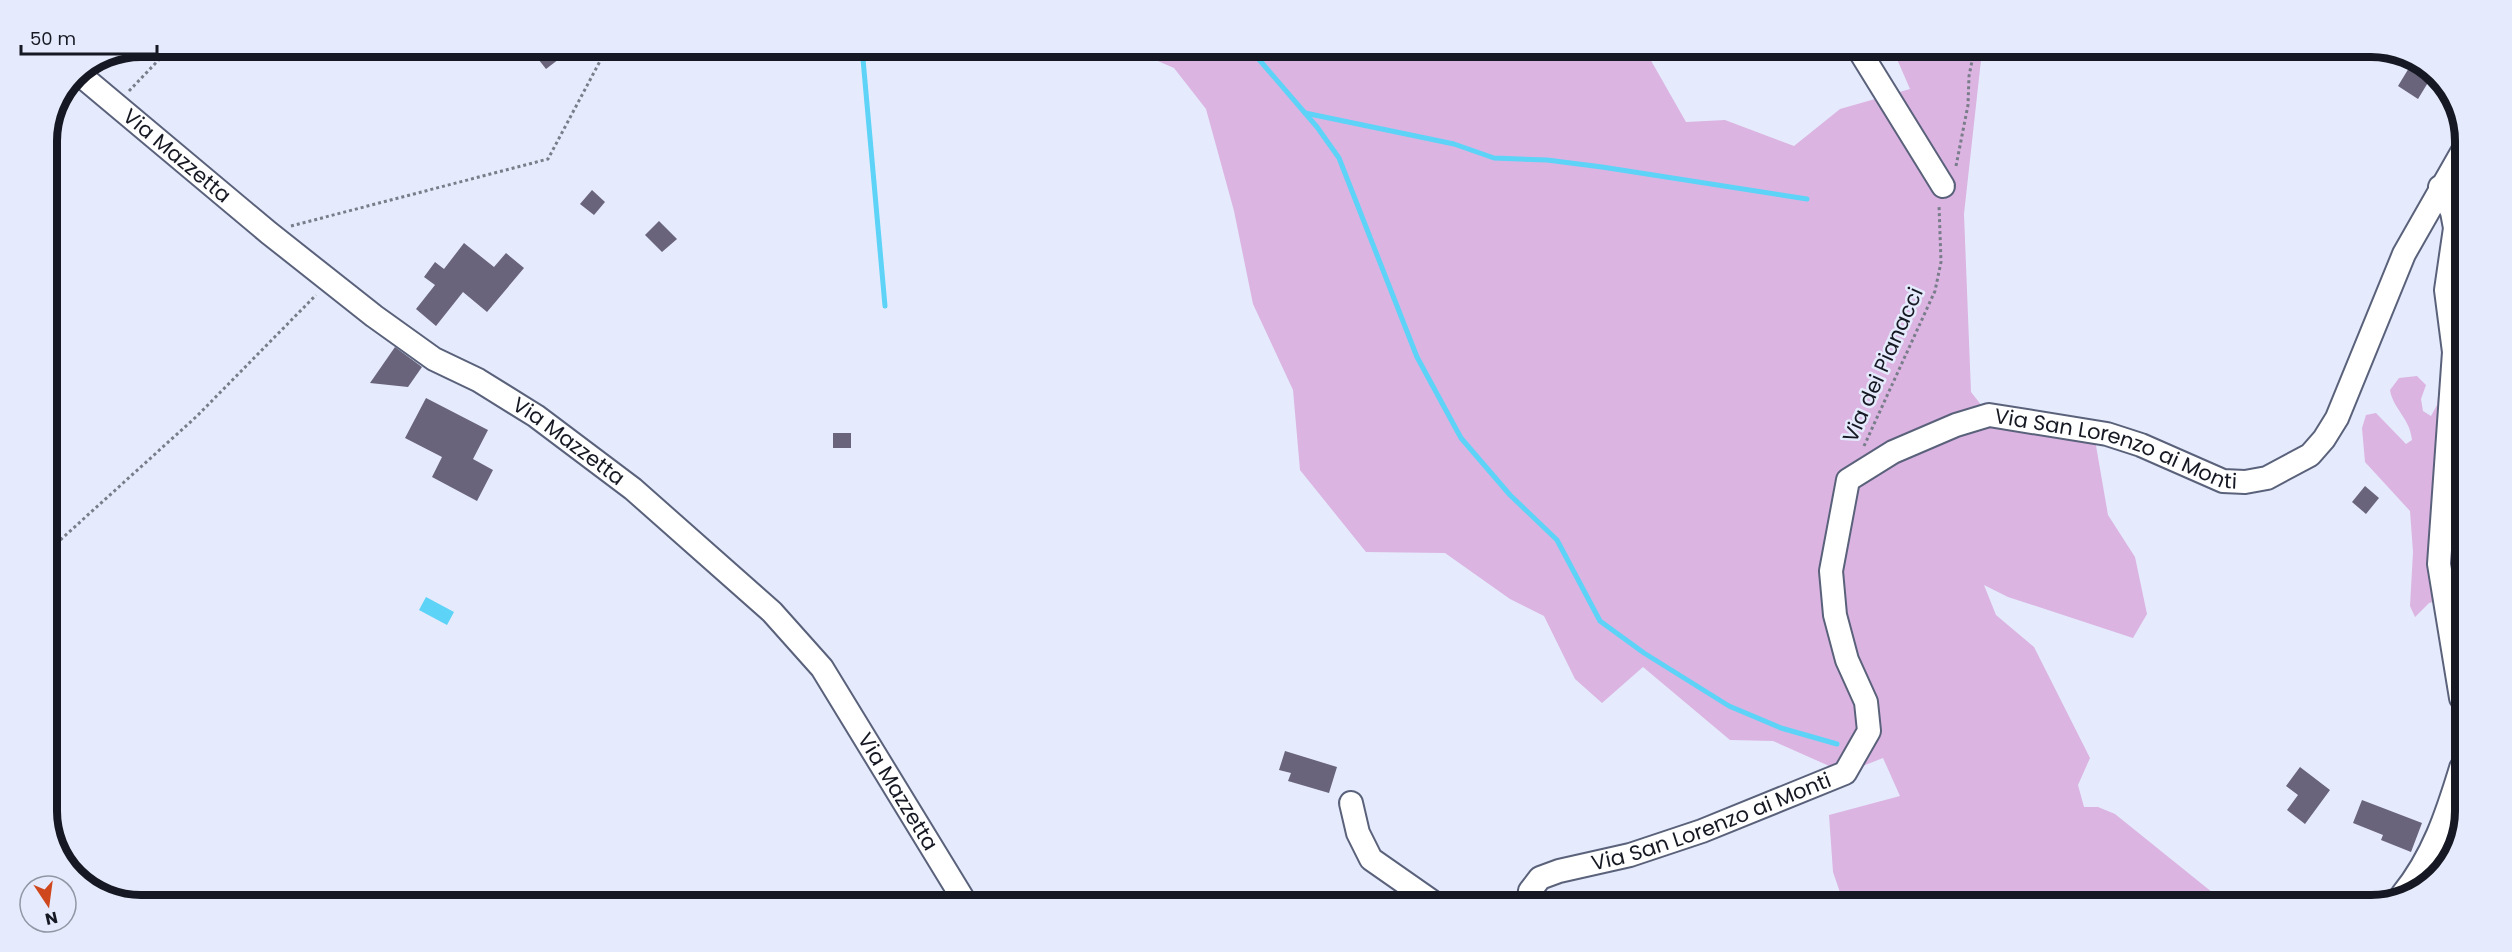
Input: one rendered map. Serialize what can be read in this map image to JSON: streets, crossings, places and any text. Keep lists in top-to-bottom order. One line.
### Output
{"streets":{"street":["Via Mazzetta","Via San Lorenzo ai Monti"],"path":["Via dei Pianacci"]},"scale_bar":"50 m","north":"bottom"}
